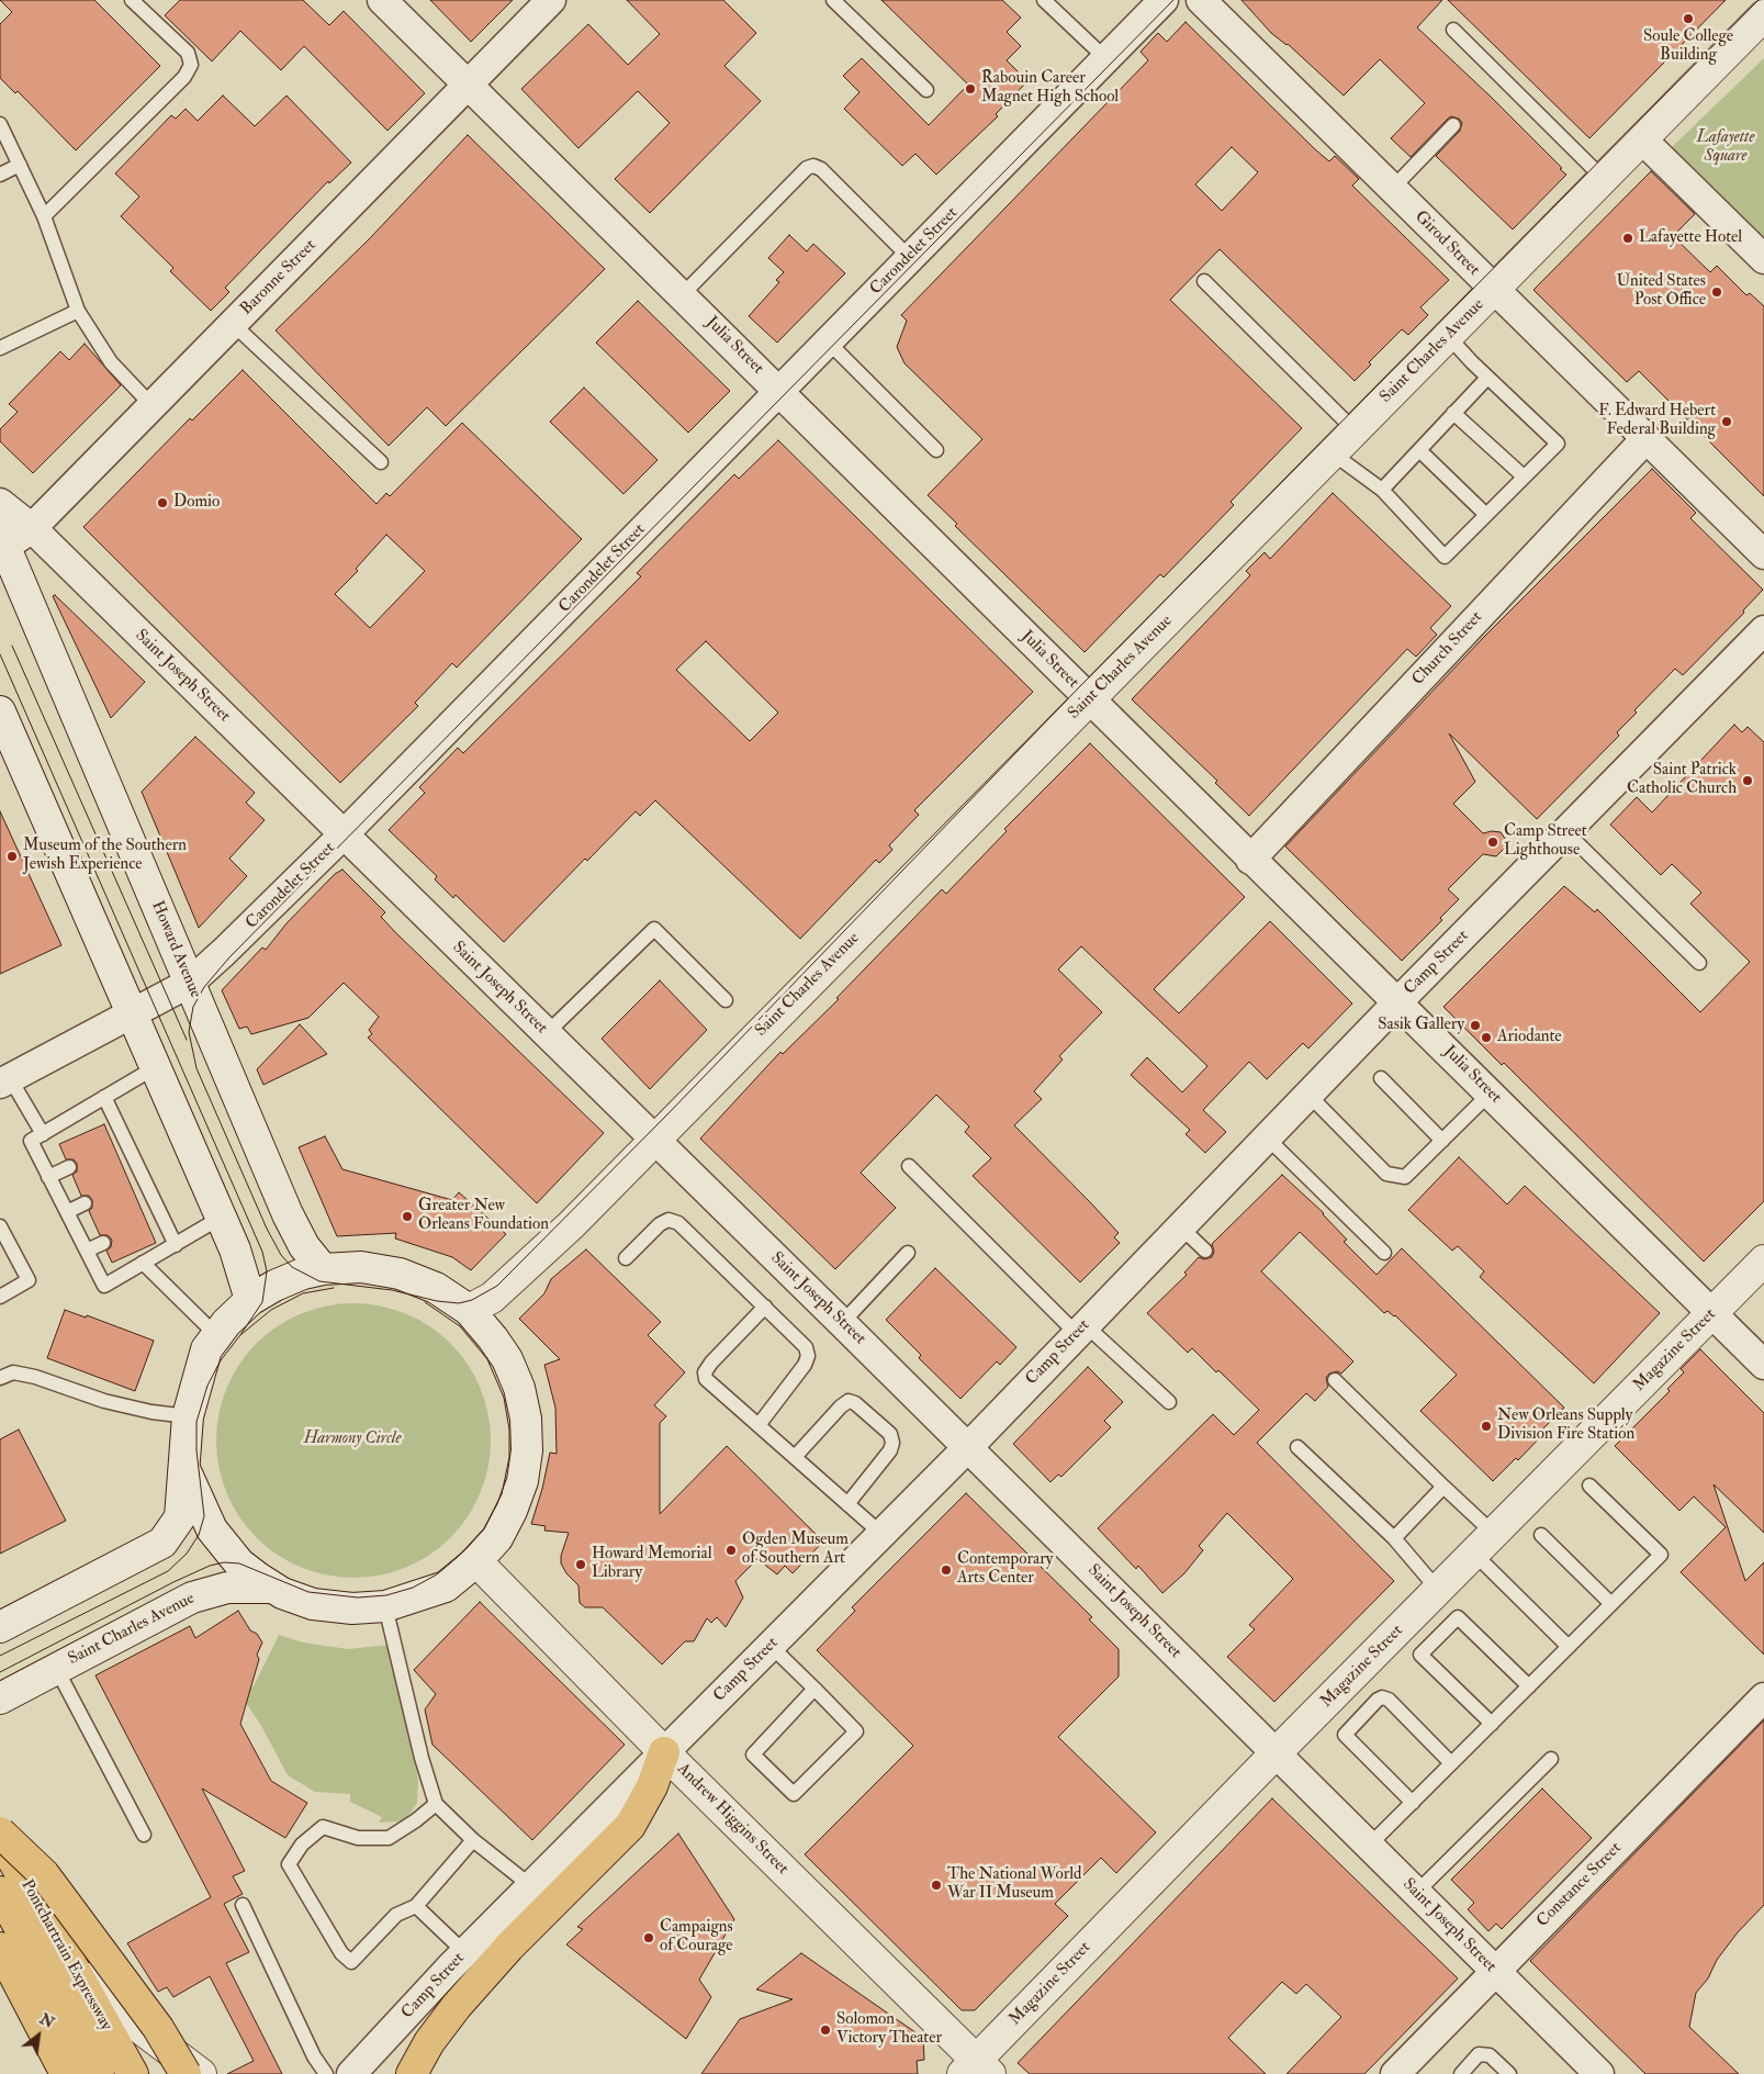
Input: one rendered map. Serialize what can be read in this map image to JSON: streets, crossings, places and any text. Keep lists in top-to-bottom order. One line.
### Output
{"streets":{"highway":["Pontchartrain Expressway"],"street":["Girod Street","Carondelet Street","Baronne Street","Julia Street","Saint Charles Avenue","Church Street","Saint Joseph Street","Howard Avenue","Camp Street","Magazine Street","Andrew Higgins Street","Constance Street"]},"crossings":[["Girod Street","Saint Charles Avenue"],["Girod Street","Church Street"],["Carondelet Street","Julia Street"],["Carondelet Street","Saint Joseph Street"],["Carondelet Street","Howard Avenue"],["Baronne Street","Julia Street"],["Baronne Street","Saint Joseph Street"],["Baronne Street","Howard Avenue"],["Julia Street","Saint Charles Avenue"],["Julia Street","Church Street"],["Julia Street","Camp Street"],["Julia Street","Magazine Street"],["Saint Charles Avenue","Saint Joseph Street"],["Saint Charles Avenue","Howard Avenue"],["Saint Charles Avenue","Andrew Higgins Street"],["Saint Joseph Street","Camp Street"],["Saint Joseph Street","Magazine Street"],["Saint Joseph Street","Constance Street"],["Camp Street","Andrew Higgins Street"],["Magazine Street","Andrew Higgins Street"]],"parks":["Lafayette Square","Harmony Circle"],"places":["Soule College Building","Rabouin Career Magnet High School","Lafayette Hotel","United States Post Office","F. Edward Hebert Federal Building","Domio","Saint Patrick Catholic Church","Camp Street Lighthouse","Museum of the Southern Jewish Experience","Sasik Gallery","Ariodante","Greater New Orleans Foundation","New Orleans Supply Division Fire Station","Ogden Museum of Southern Art","Howard Memorial Library","Contemporary Arts Center","The National World War II Museum","Campaigns of Courage","Solomon Victory Theater"],"north":"top right"}
